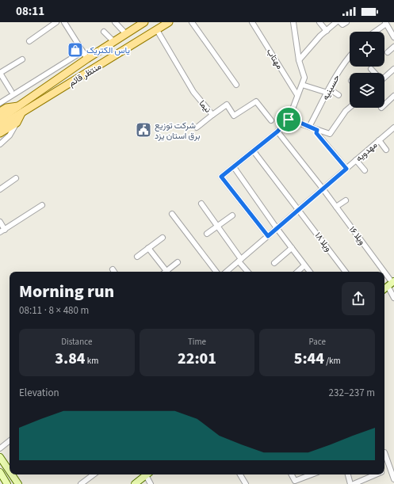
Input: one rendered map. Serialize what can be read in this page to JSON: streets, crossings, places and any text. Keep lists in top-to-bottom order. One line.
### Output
{"streets":{"main road":["منتظر قائم"],"street":["مهتاب","حسینیه","نیما","مهدویه","ویلا ۱۶","ویلا ۱۸"]},"crossings":[["منتظر قائم","نیما"],["مهدویه","ویلا ۱۶"],["مهدویه","ویلا ۱۸"]],"places":{"shop":["یاس الکتریک"],"public building":["شرکت توزیع برق استان یزد"]},"page":{"status":"08:11","heading":["Morning run","08:11 · 8 × 480 m"],"stats":[["Distance","3.84 km"],["Time","22:01"],["Pace","5:44 /km"]],"chart":["Elevation","232–237 m"]}}
